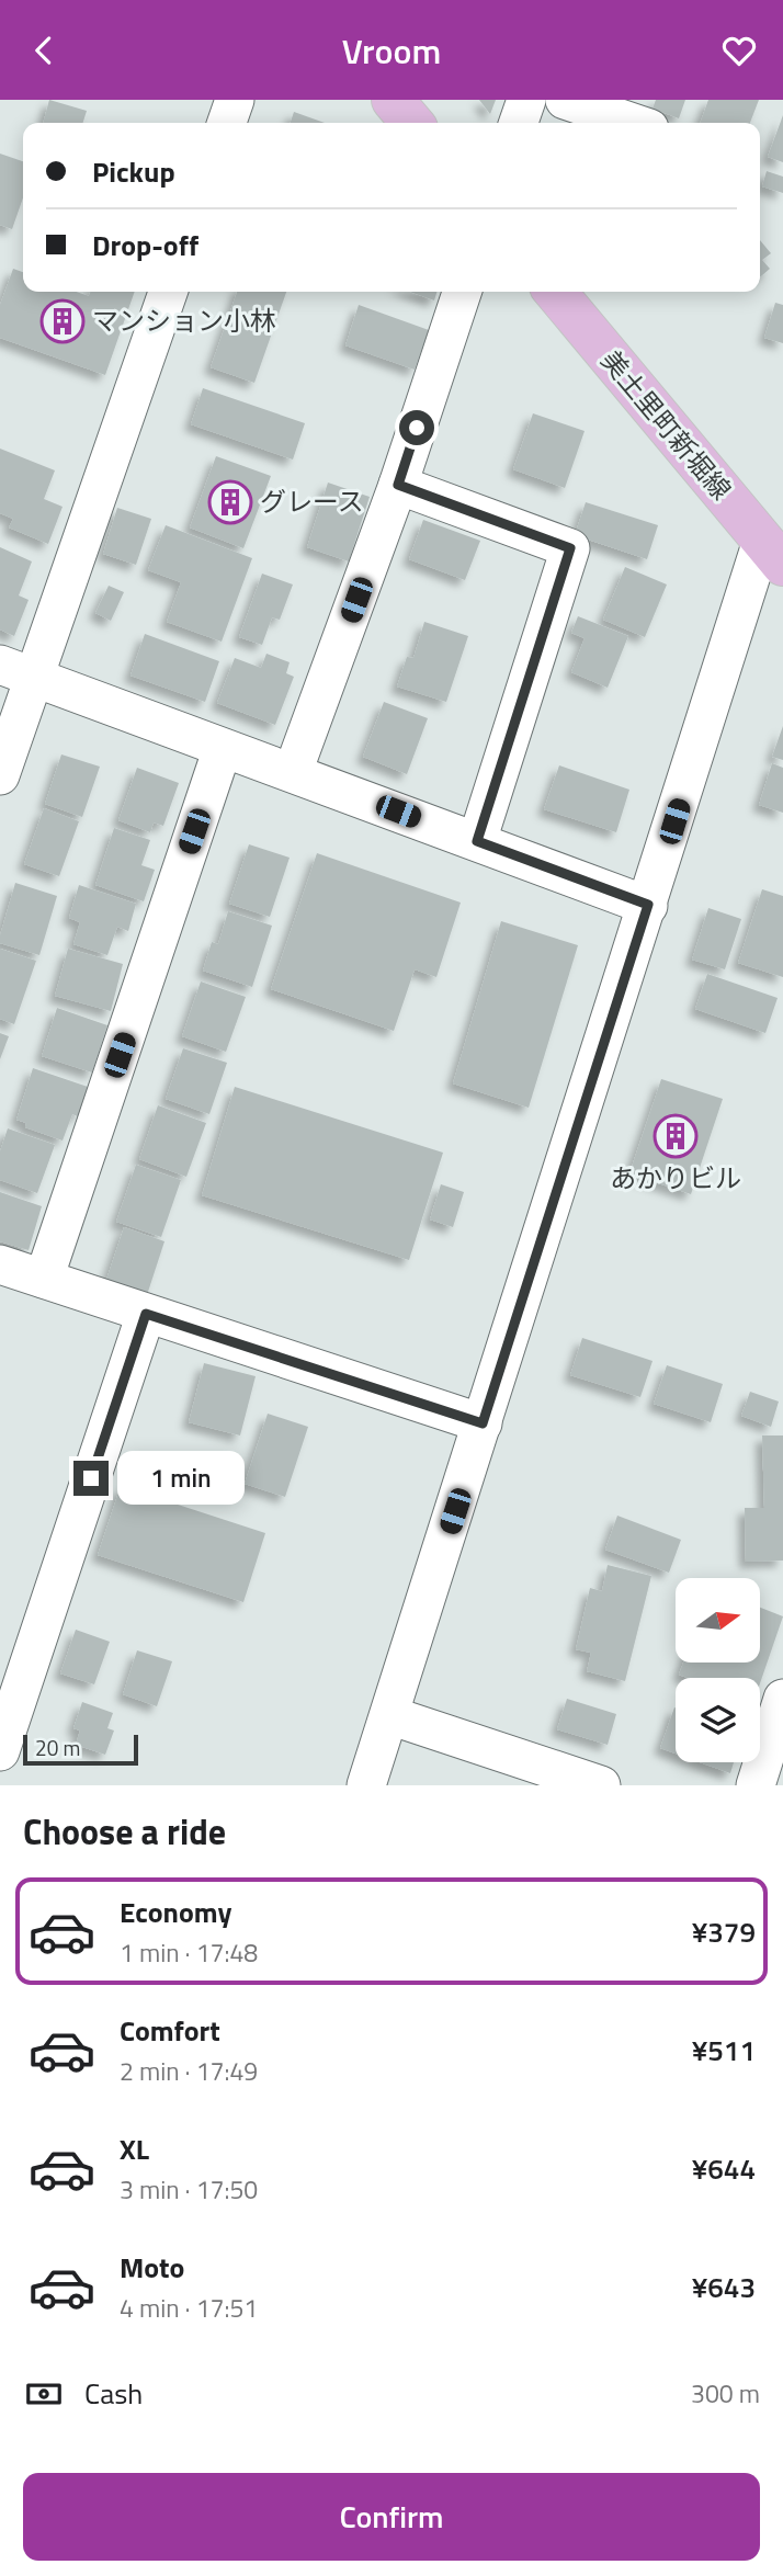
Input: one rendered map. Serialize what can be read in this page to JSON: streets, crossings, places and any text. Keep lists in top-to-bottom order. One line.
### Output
{"streets":{"main road":["美土里町新堀線"]},"places":{"building":["マンション小林","グレース","あかりビル"]},"scale_bar":"20 m","north":"right","page":{"header":"Vroom","banner":["Pickup","Drop-off"],"bubble":"1 min","scale":"20 m","heading":"Choose a ride","list":[{"name":"Economy","note":"1 min · 17:48","value":"¥379"},{"name":"Comfort","note":"2 min · 17:49","value":"¥511"},{"name":"XL","note":"3 min · 17:50","value":"¥644"},{"name":"Moto","note":"4 min · 17:51","value":"¥643"}],"pay":["Cash","300 m"],"buttons":"Confirm"}}
